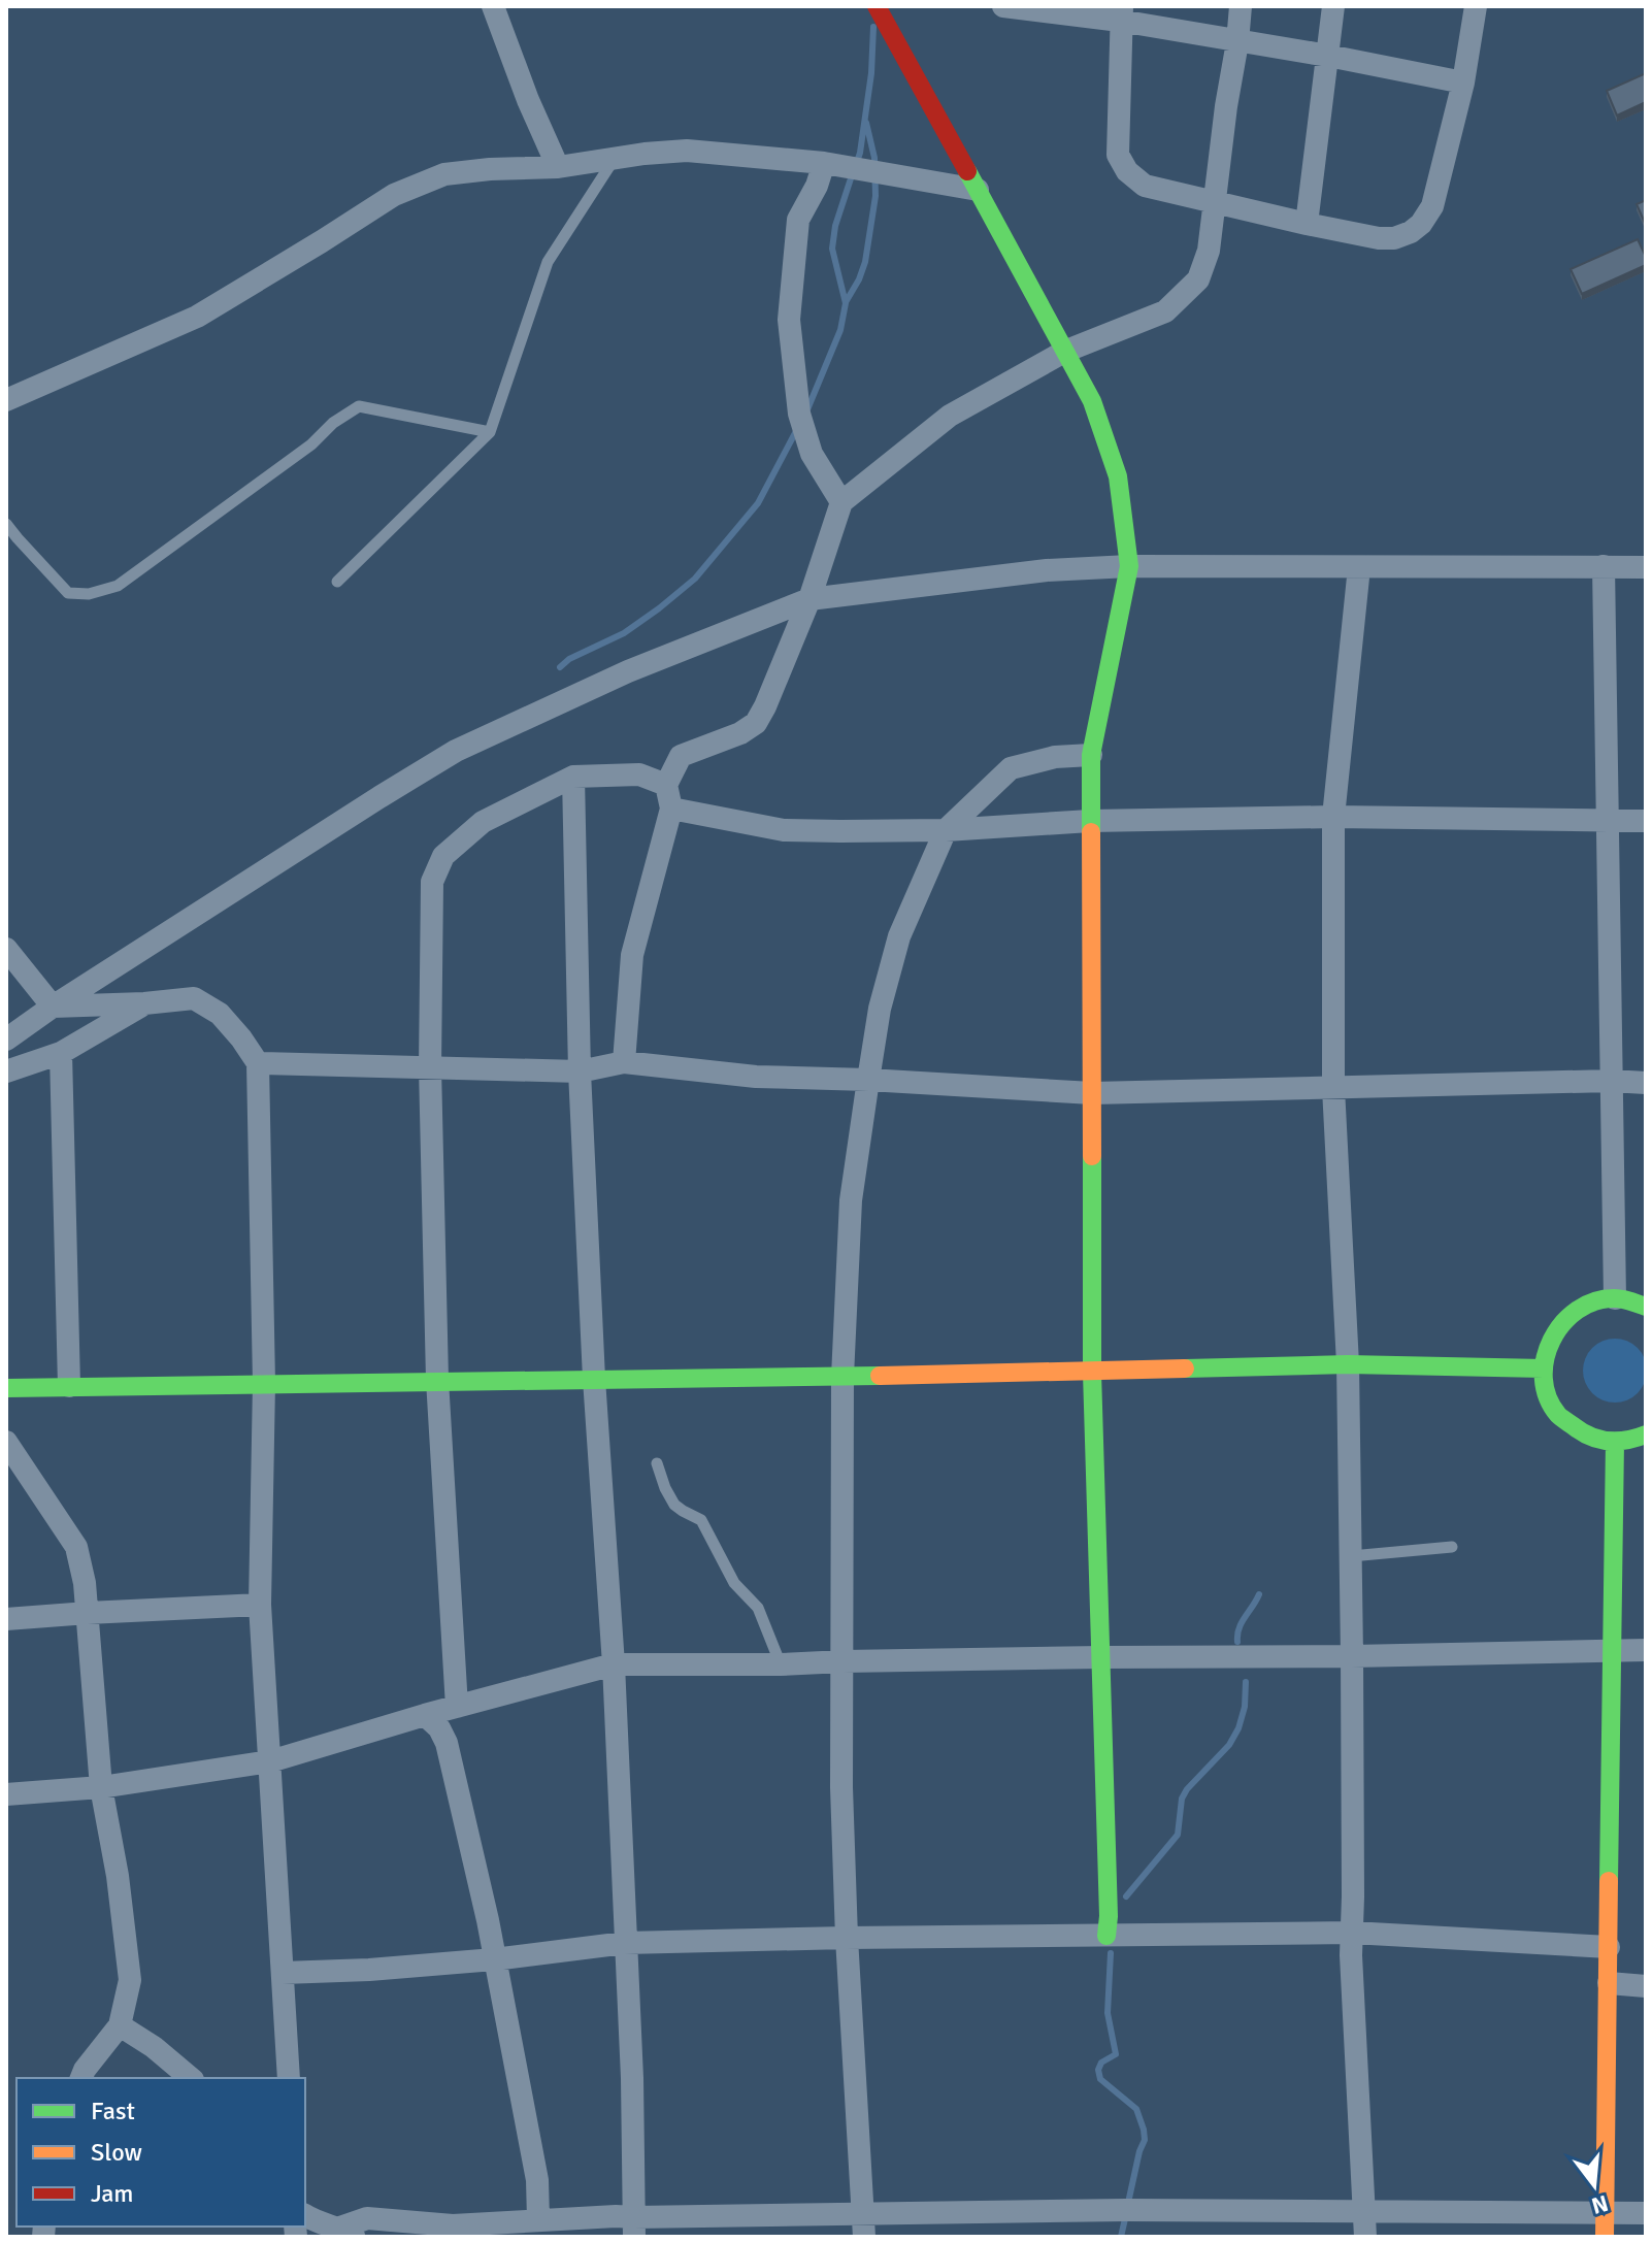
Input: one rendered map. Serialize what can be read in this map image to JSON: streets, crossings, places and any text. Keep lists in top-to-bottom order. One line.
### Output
{"legend":["Fast","Slow","Jam"],"north":"bottom"}
